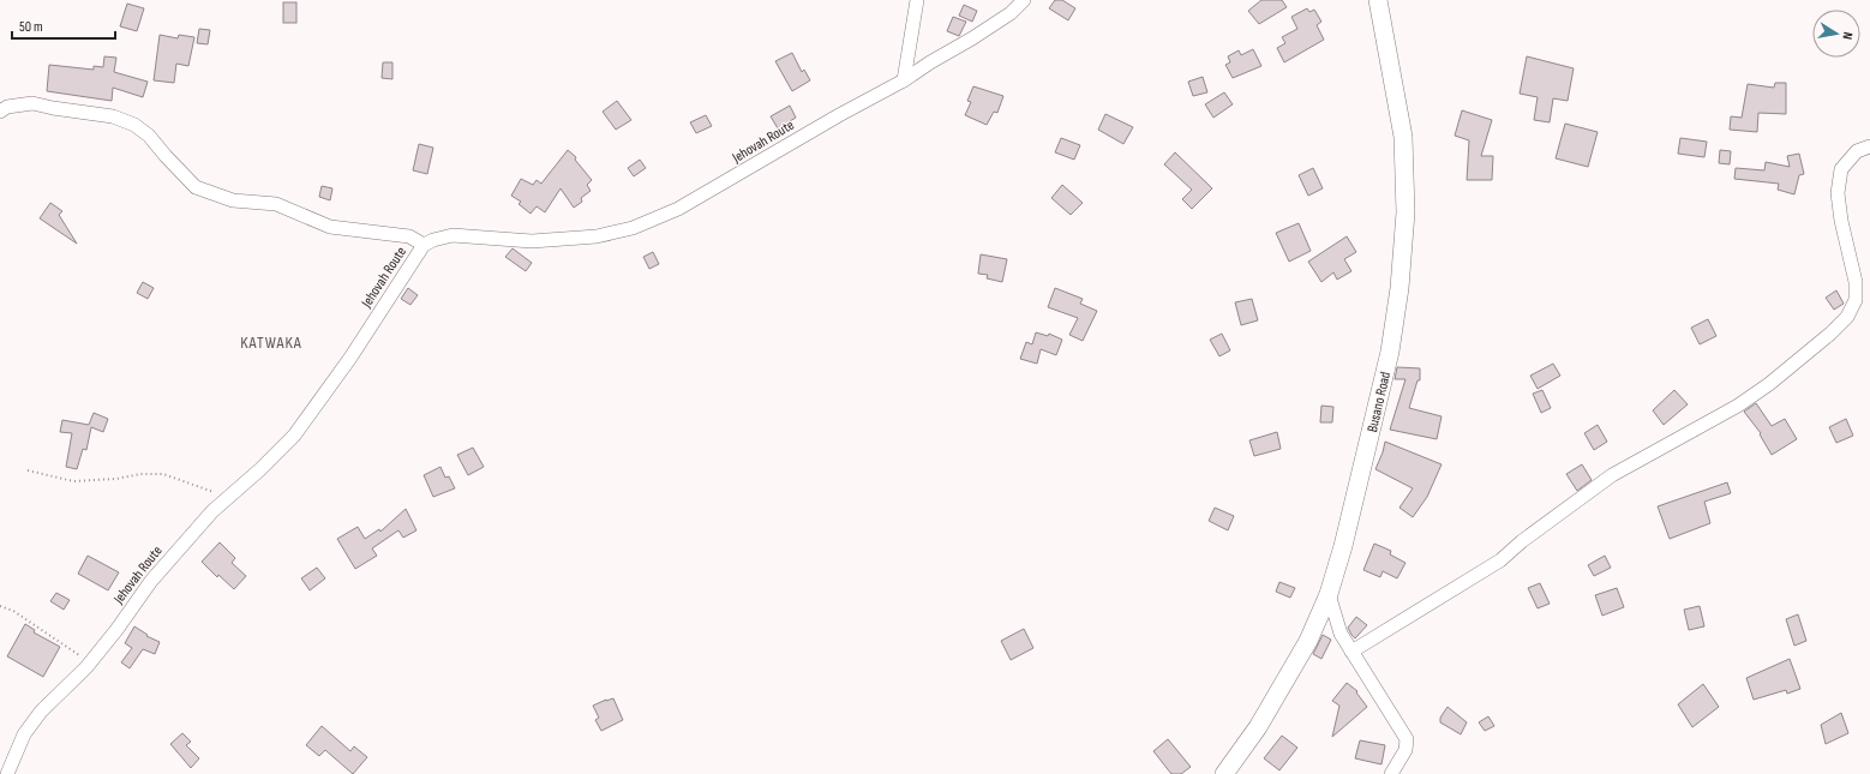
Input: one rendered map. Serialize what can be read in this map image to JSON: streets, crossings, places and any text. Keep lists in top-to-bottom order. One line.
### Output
{"streets":{"street":["Jehovah Route","Busano Road"]},"districts":["KATWAKA"],"scale_bar":"50 m","north":"right"}
